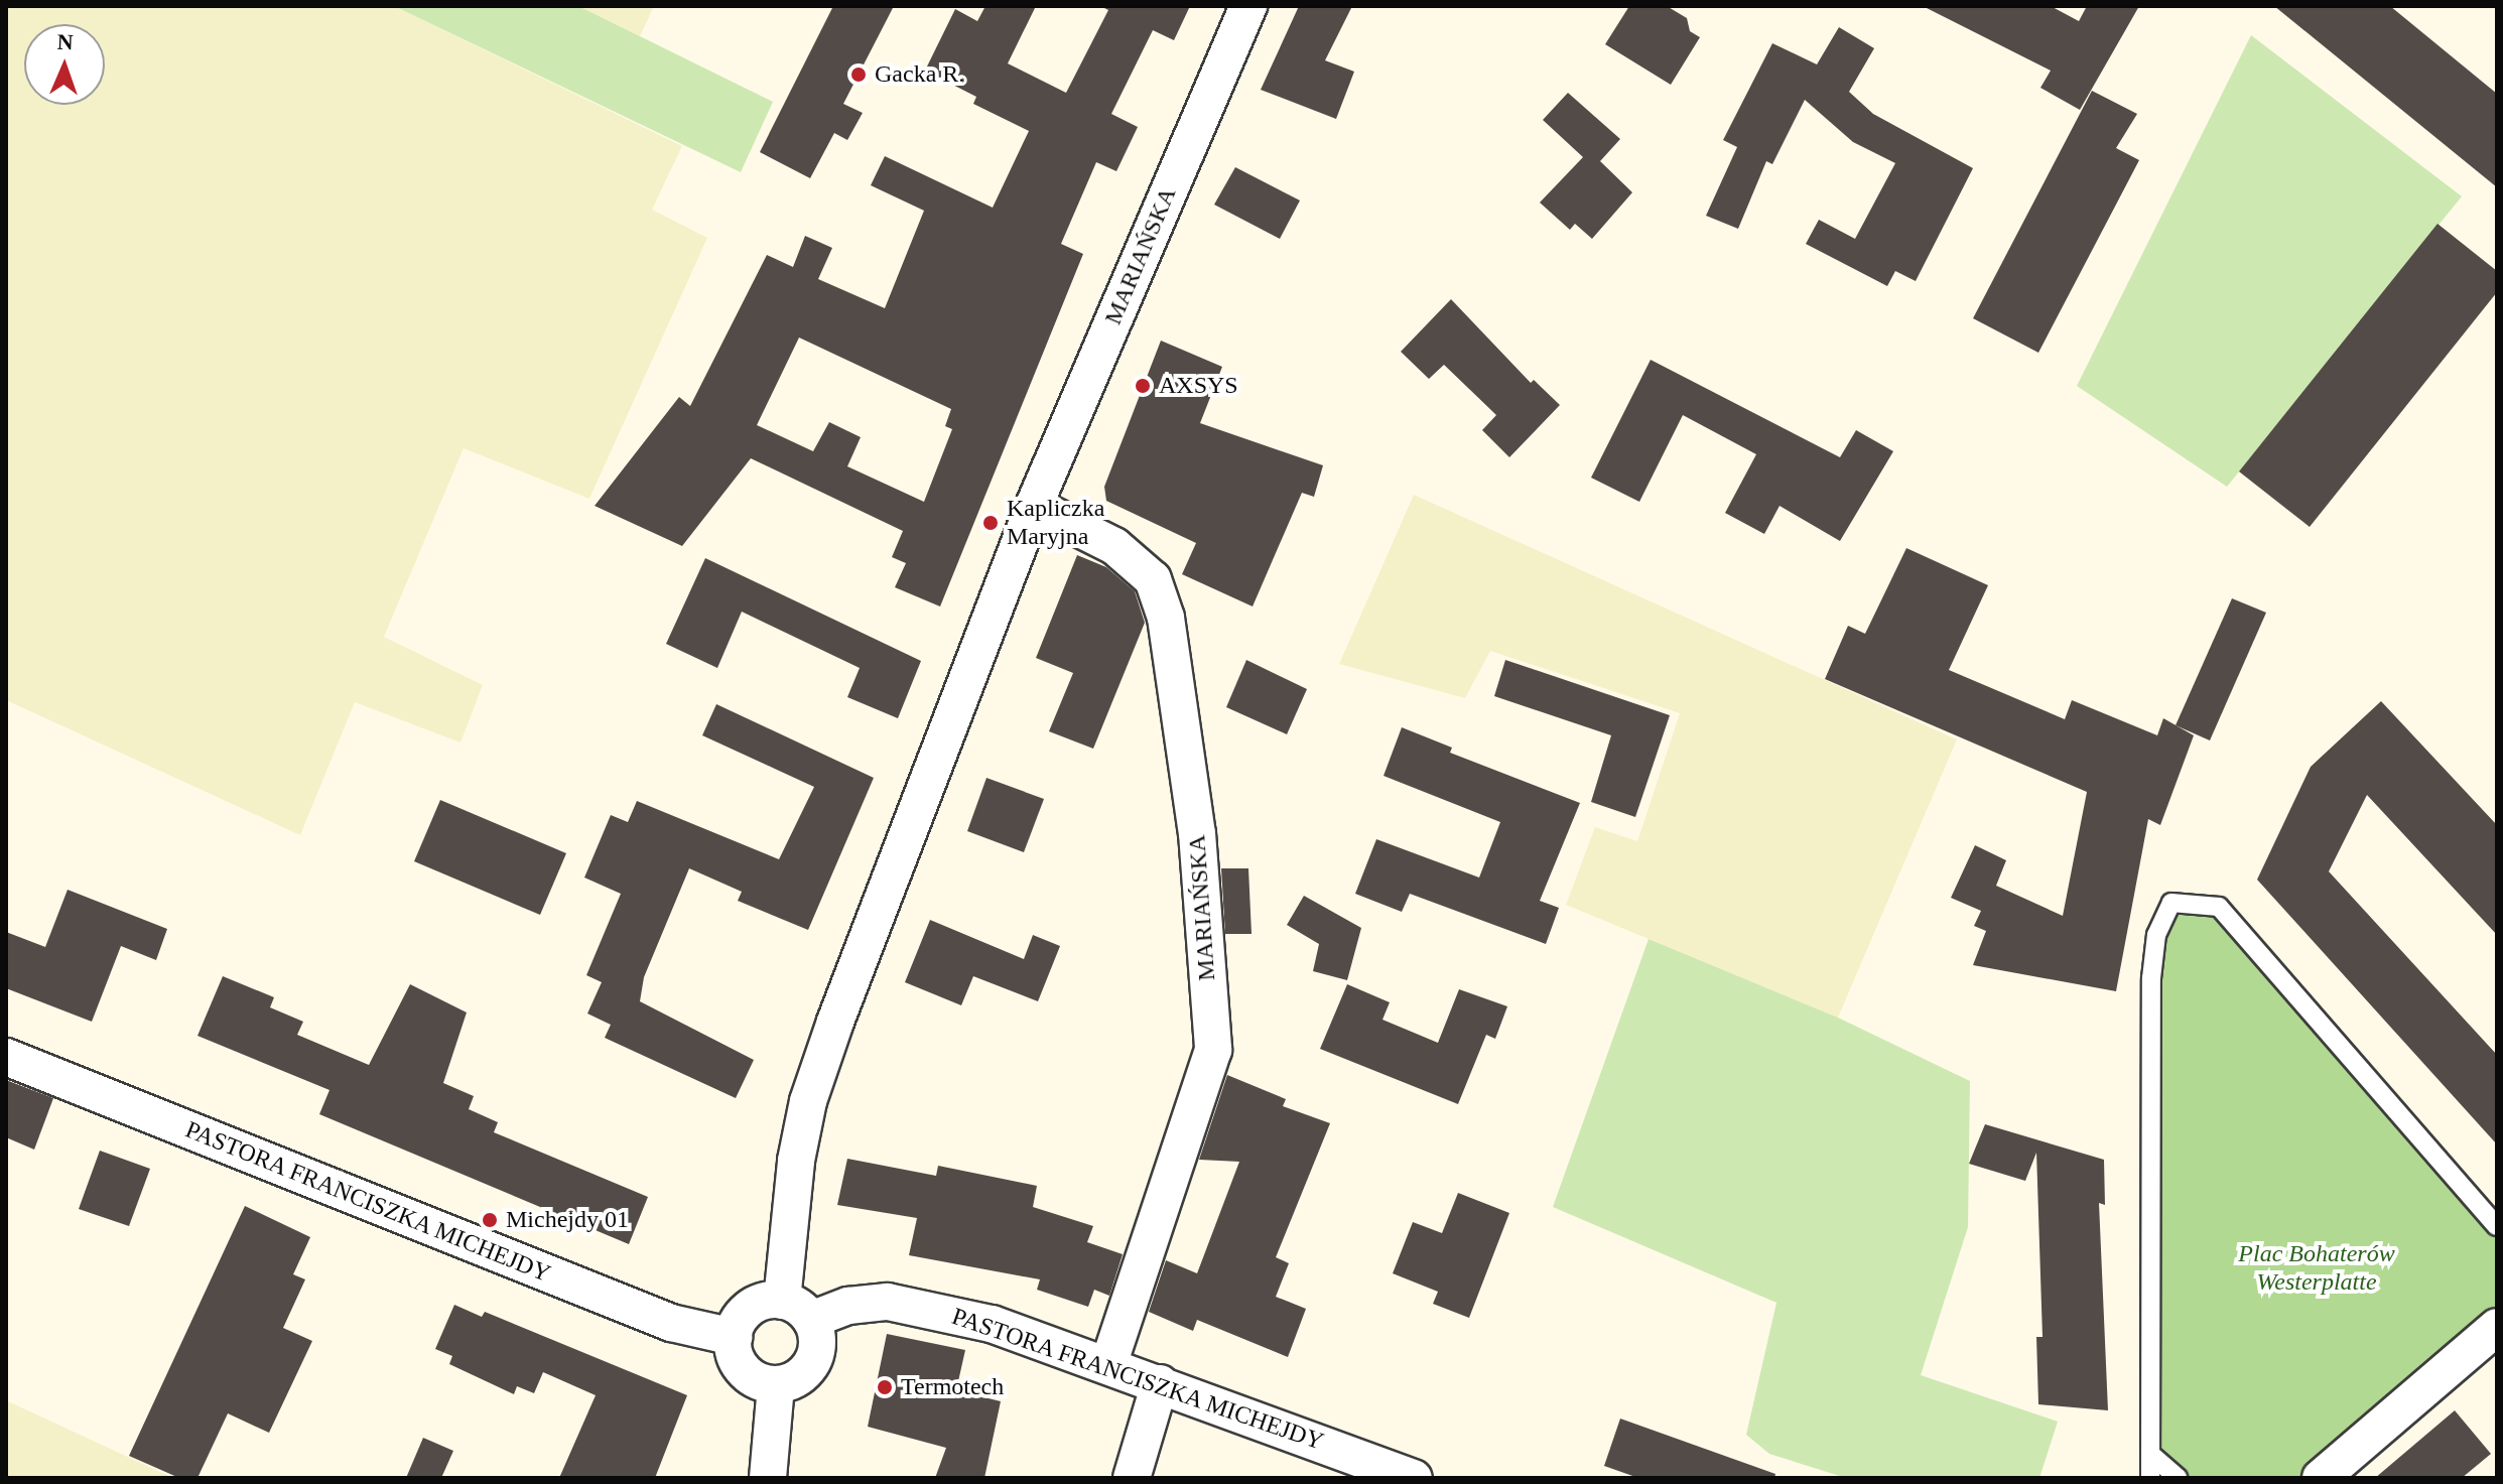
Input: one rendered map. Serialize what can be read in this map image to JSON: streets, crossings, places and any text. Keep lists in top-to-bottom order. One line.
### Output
{"streets":{"street":["MARIAŃSKA","PASTORA FRANCISZKA MICHEJDY"]},"crossings":[["MARIAŃSKA","PASTORA FRANCISZKA MICHEJDY"]],"parks":["Plac Bohaterów Westerplatte"],"places":["Gacka R.","AXSYS","Kapliczka Maryjna","Michejdy 01","Termotech"],"north":"top"}
